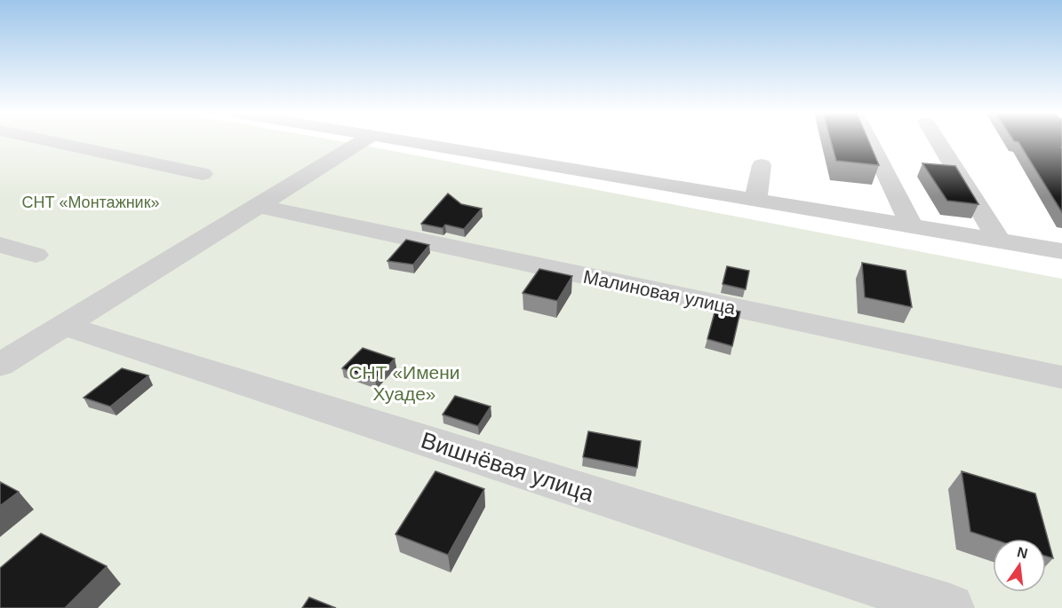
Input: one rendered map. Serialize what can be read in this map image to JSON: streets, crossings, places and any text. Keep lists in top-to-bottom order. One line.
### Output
{"streets":{"street":["Малиновая улица","Вишнёвая улица"]},"parks":["СНТ «Монтажник»","СНТ «Имени Хуаде»"],"north":"top"}
